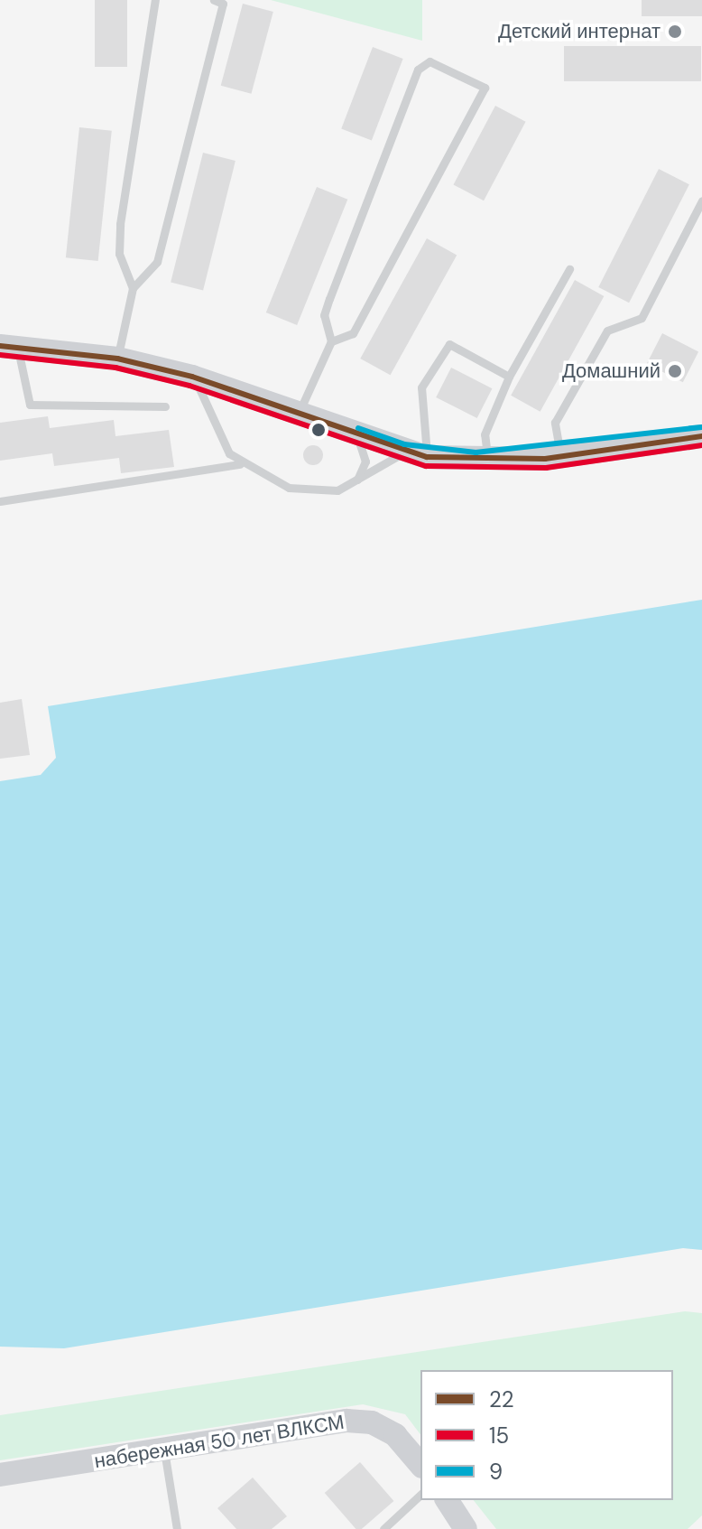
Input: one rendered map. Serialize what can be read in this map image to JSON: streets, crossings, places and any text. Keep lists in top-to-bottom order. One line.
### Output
{"streets":{"main road":["набережная 50 лет ВЛКСМ"]},"places":["Детский интернат","Домашний"],"lines":["transit line 22","transit line 15","transit line 9"],"legend":["22","15","9"]}
